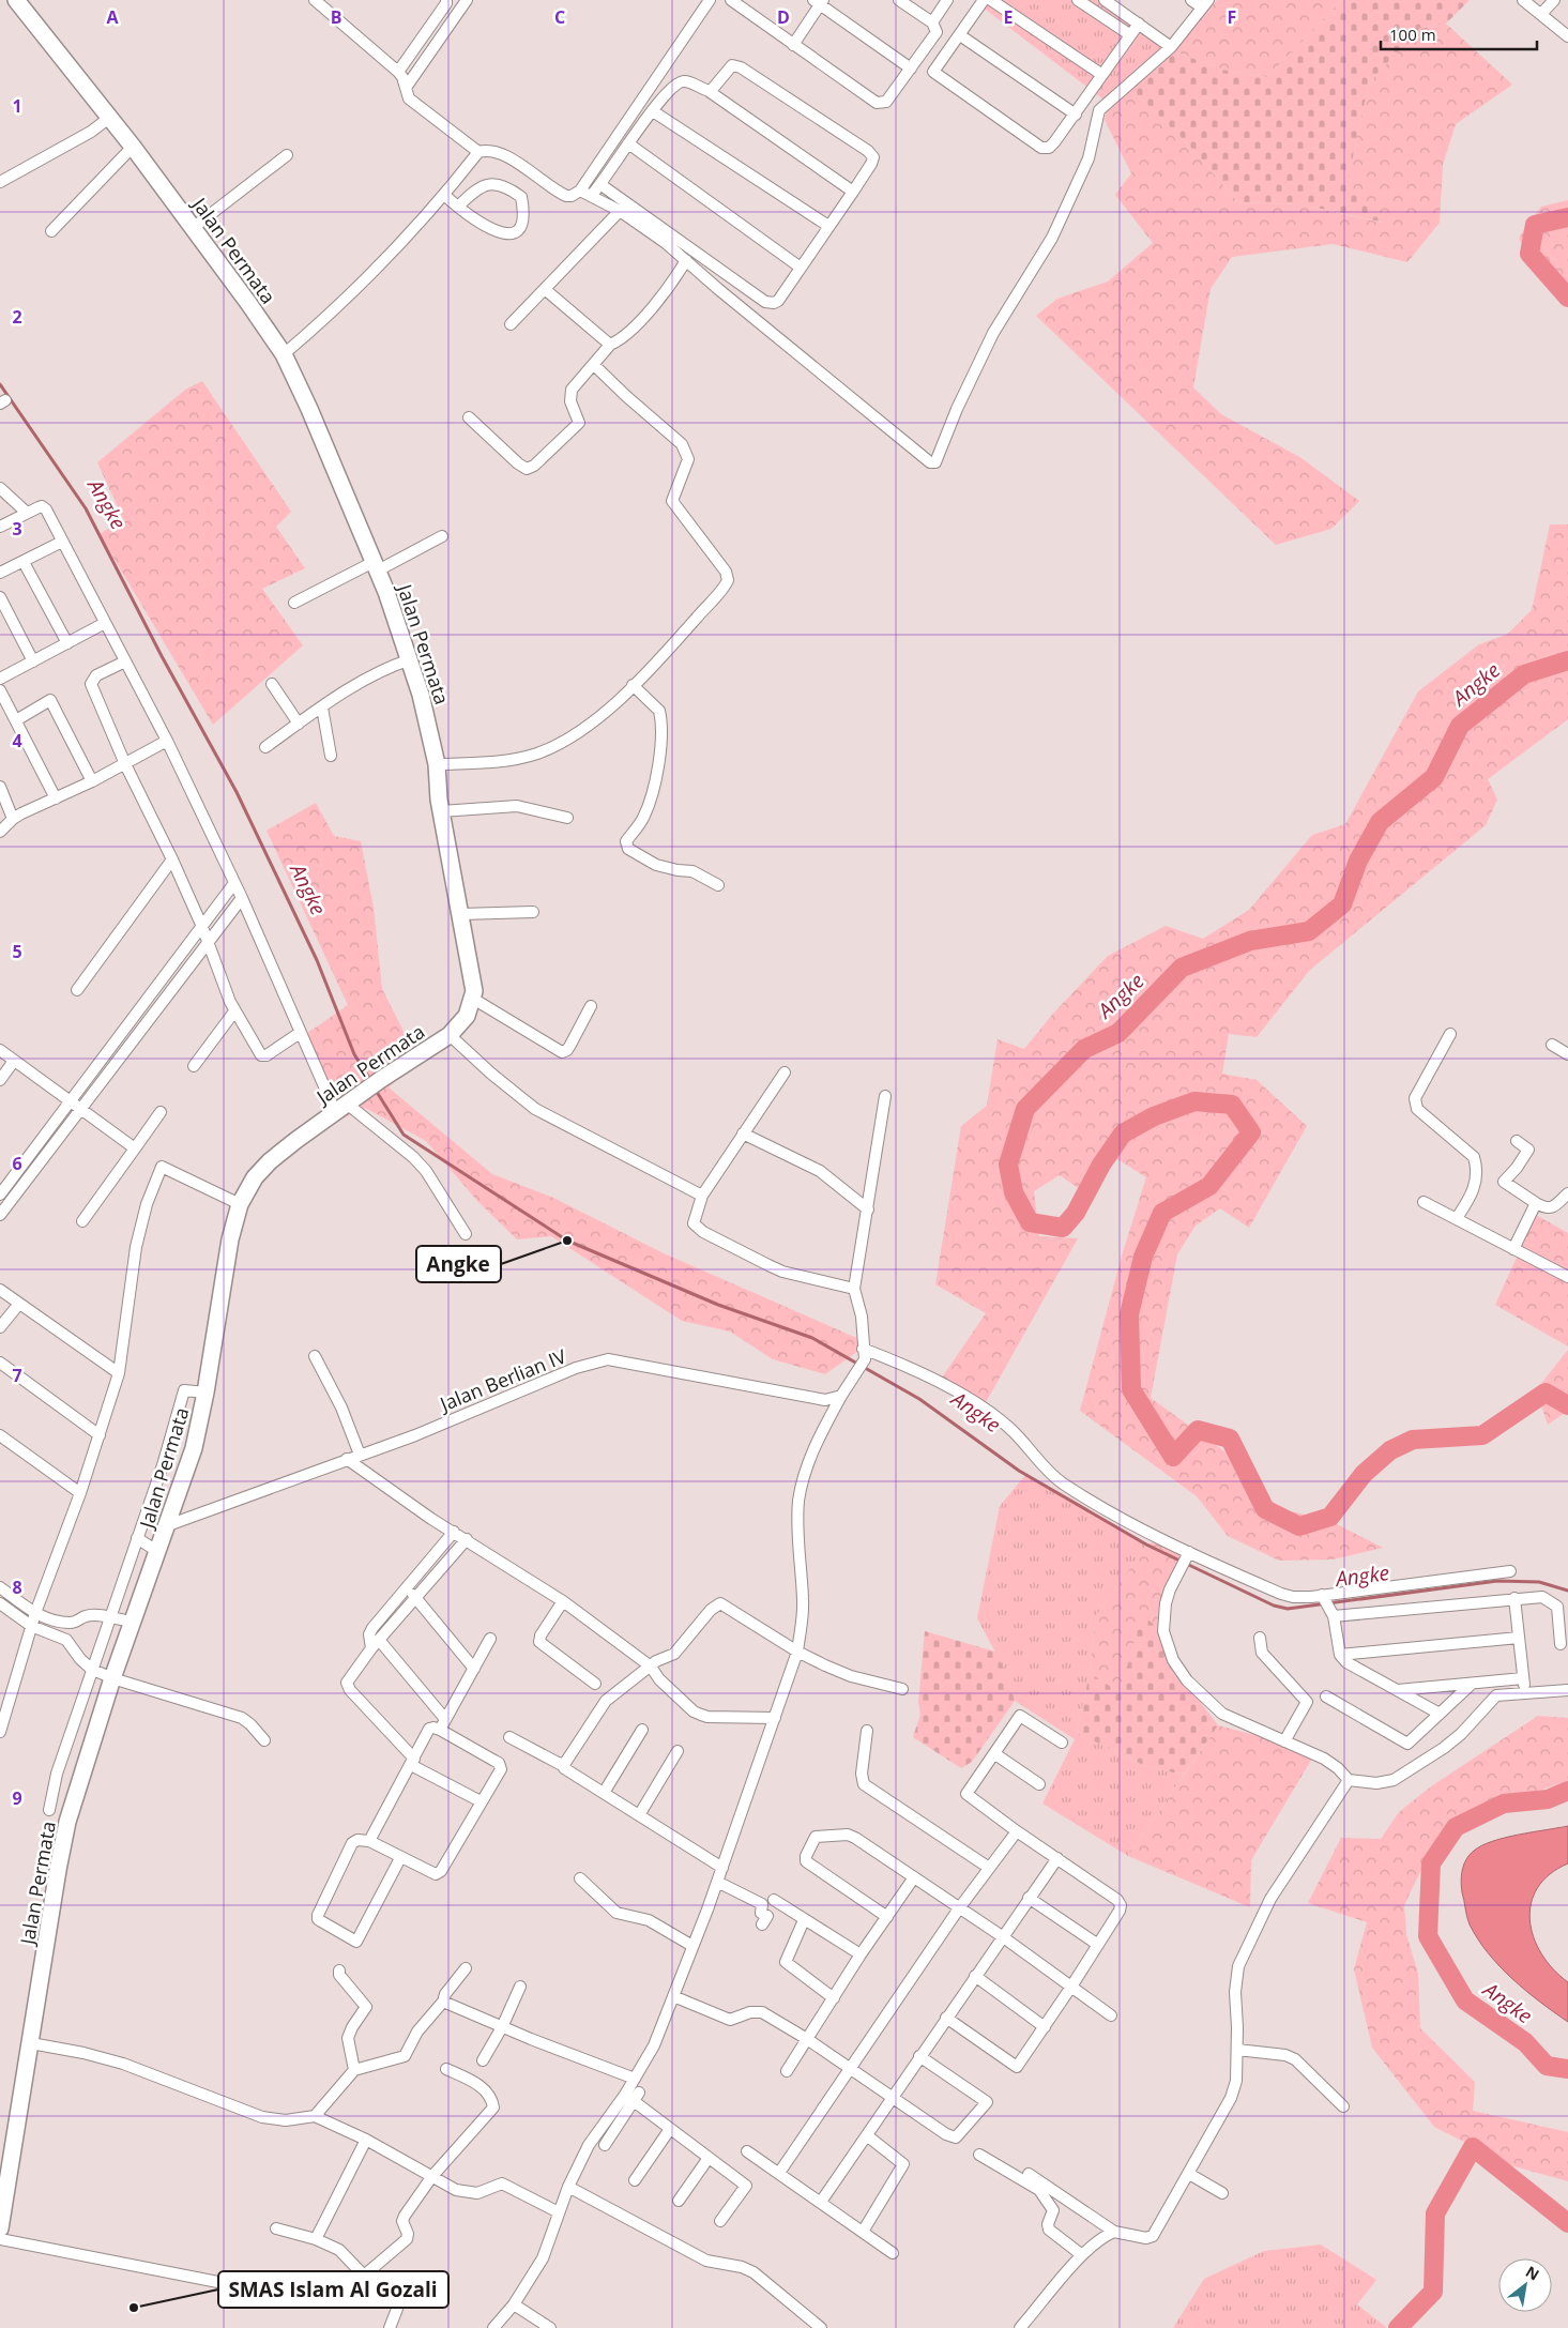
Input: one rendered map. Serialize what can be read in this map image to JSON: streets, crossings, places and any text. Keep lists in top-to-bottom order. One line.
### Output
{"streets":{"main road":["Jalan Permata"],"street":["Jalan Berlian IV"]},"crossings":[["Jalan Permata","Jalan Berlian IV"]],"water":["Angke"],"places":["Angke","SMAS Islam Al Gozali"],"scale_bar":"100 m","north":"top right","grid":{"columns":["A","B","C","D","E","F"],"rows":["1","2","3","4","5","6","7","8","9"]}}
